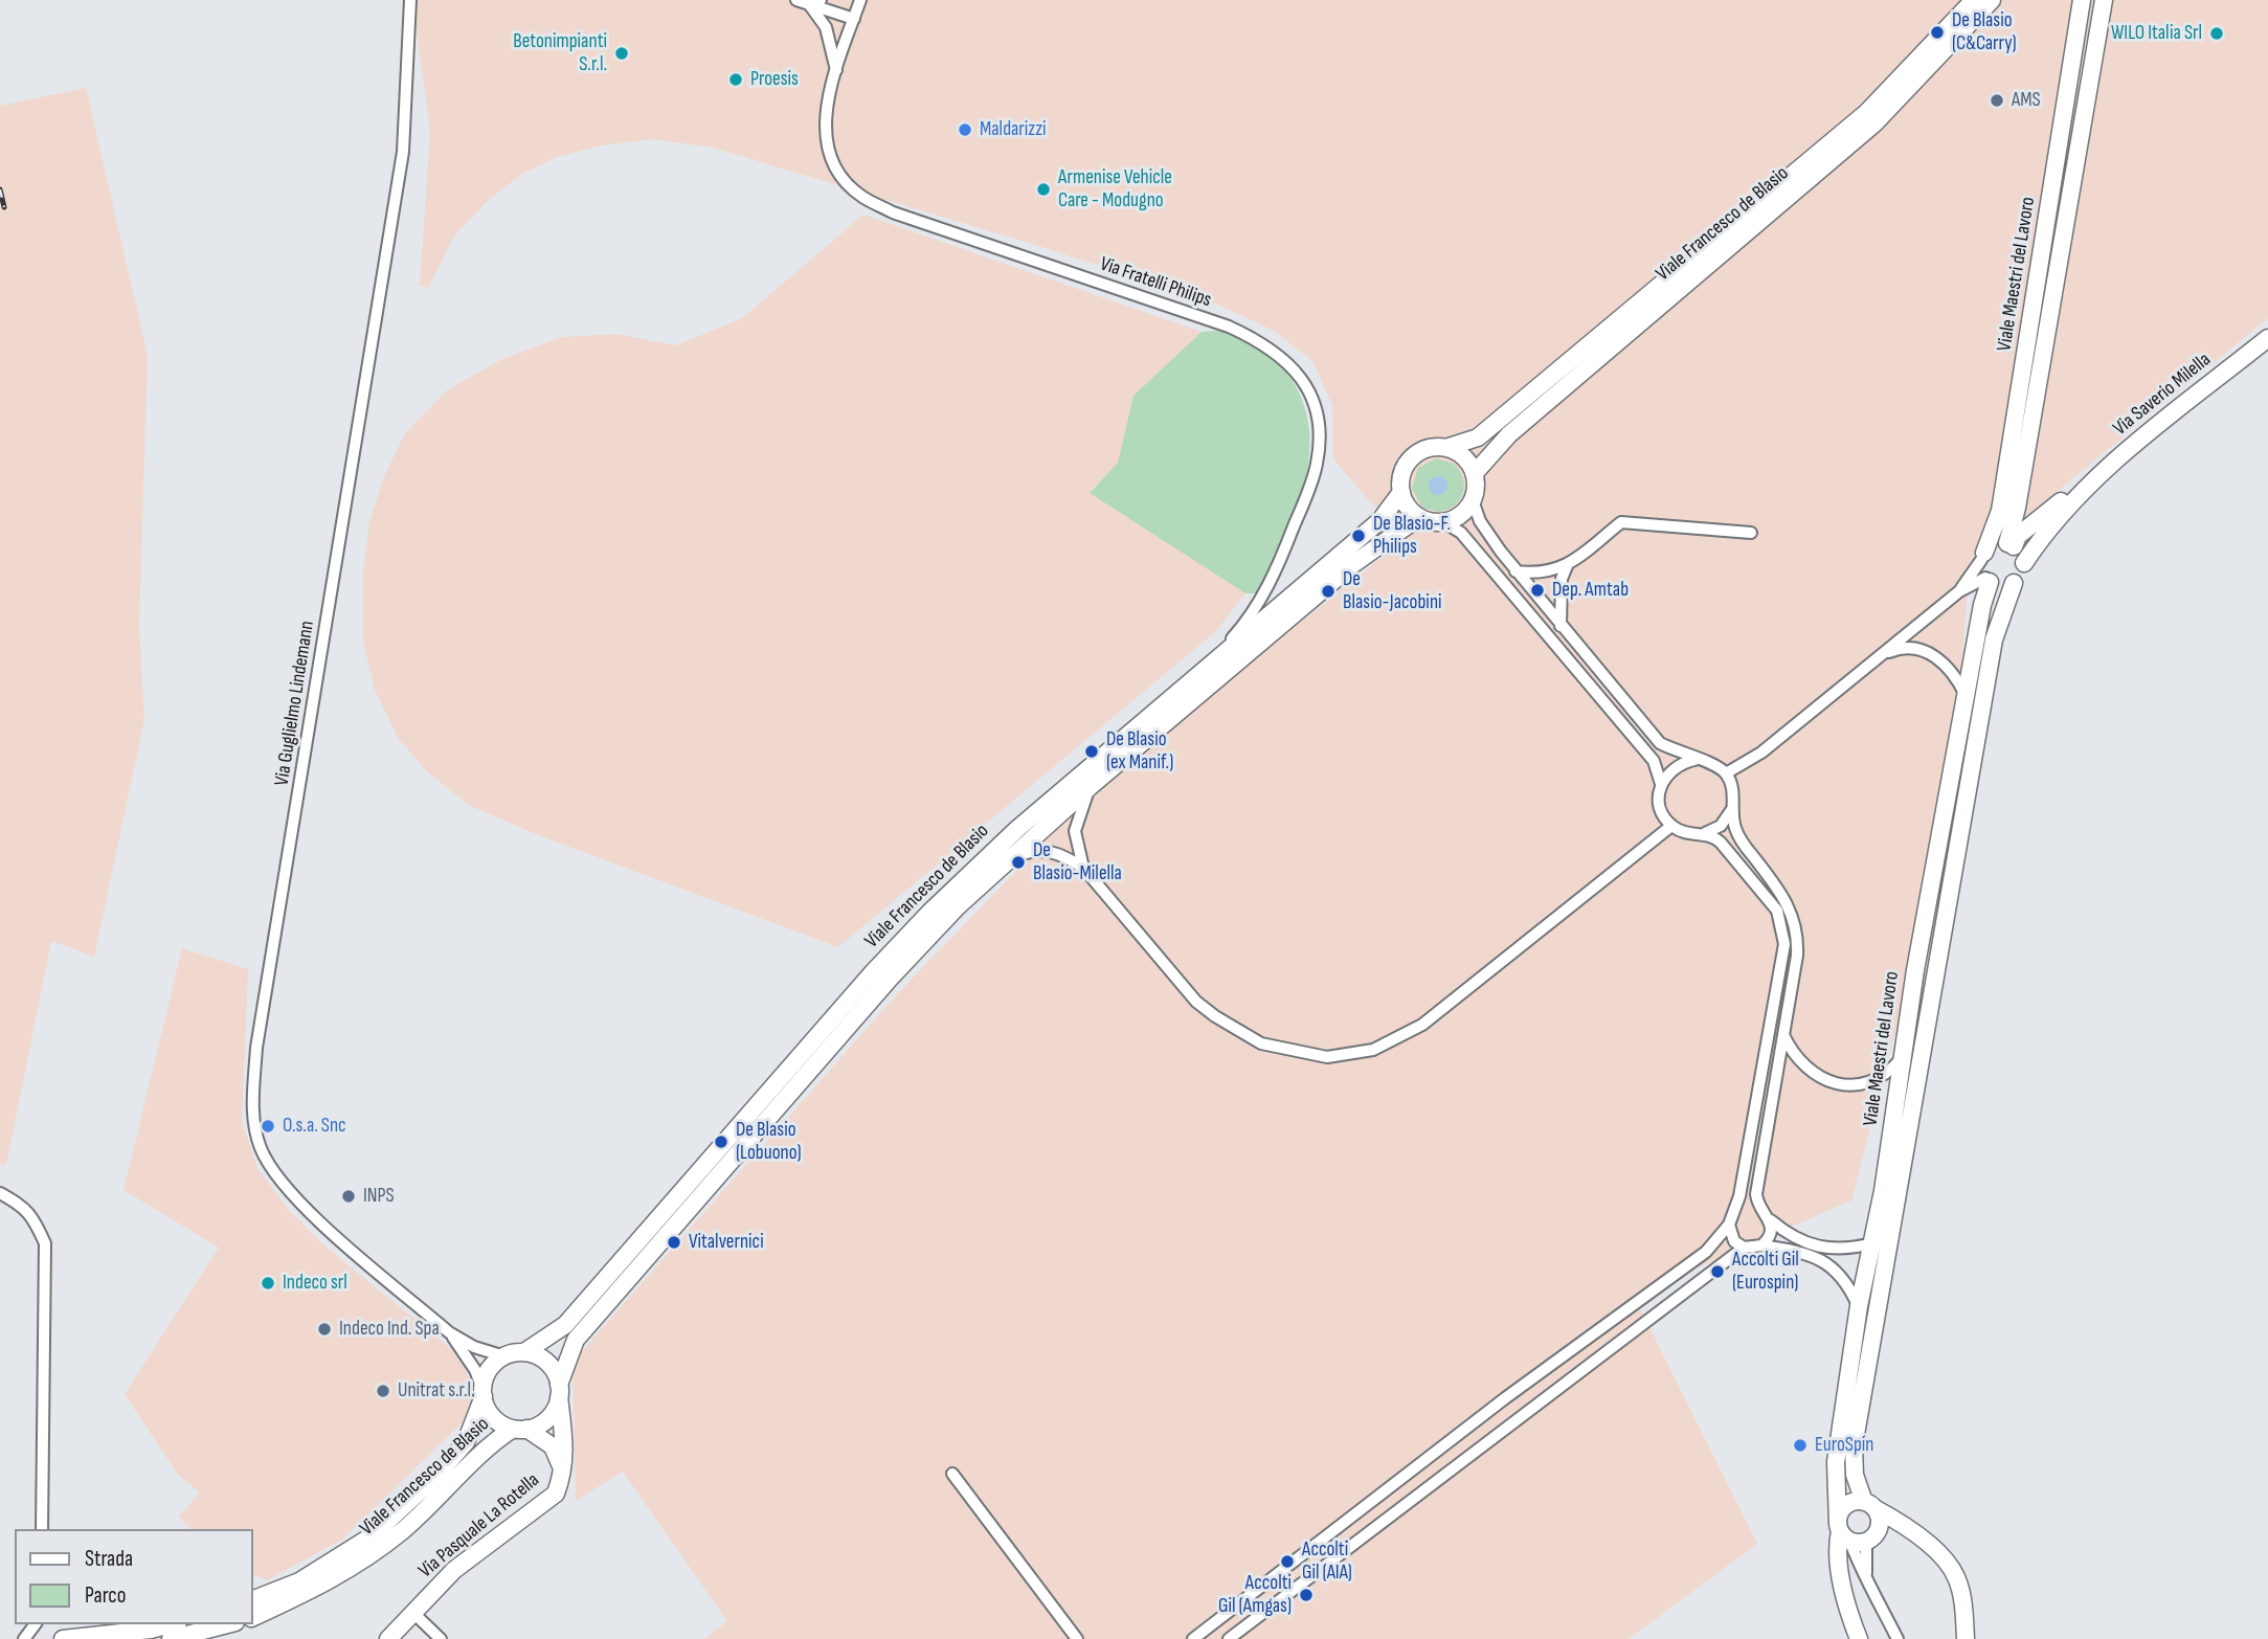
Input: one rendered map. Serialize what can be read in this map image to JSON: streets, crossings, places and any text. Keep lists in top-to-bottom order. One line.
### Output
{"streets":{"street":["Viale Francesco de Blasio","Viale Maestri del Lavoro","Via Fratelli Philips","Via Saverio Milella","Via Guglielmo Lindemann","Via Pasquale La Rotella"]},"crossings":[["Viale Francesco de Blasio","Via Fratelli Philips"],["Viale Francesco de Blasio","Via Guglielmo Lindemann"],["Viale Francesco de Blasio","Via Pasquale La Rotella"],["Viale Maestri del Lavoro","Via Saverio Milella"],["Via Guglielmo Lindemann","Via Pasquale La Rotella"]],"places":["De Blasio (C&Carry)","WILO Italia Srl","Betonimpianti S.r.l.","Proesis","AMS","Maldarizzi","Armenise Vehicle Care - Modugno","De Blasio-F. Philips","Dep. Amtab","De Blasio-Jacobini","De Blasio (ex Manif.)","De Blasio-Milella","O.s.a. Snc","De Blasio (Lobuono)","INPS","Vitalvernici","Accolti Gil (Eurospin)","Indeco srl","Indeco Ind. Spa","Unitrat s.r.l.","EuroSpin","Accolti Gil (AIA)","Accolti Gil (Amgas)"],"legend":["Strada","Parco"]}
